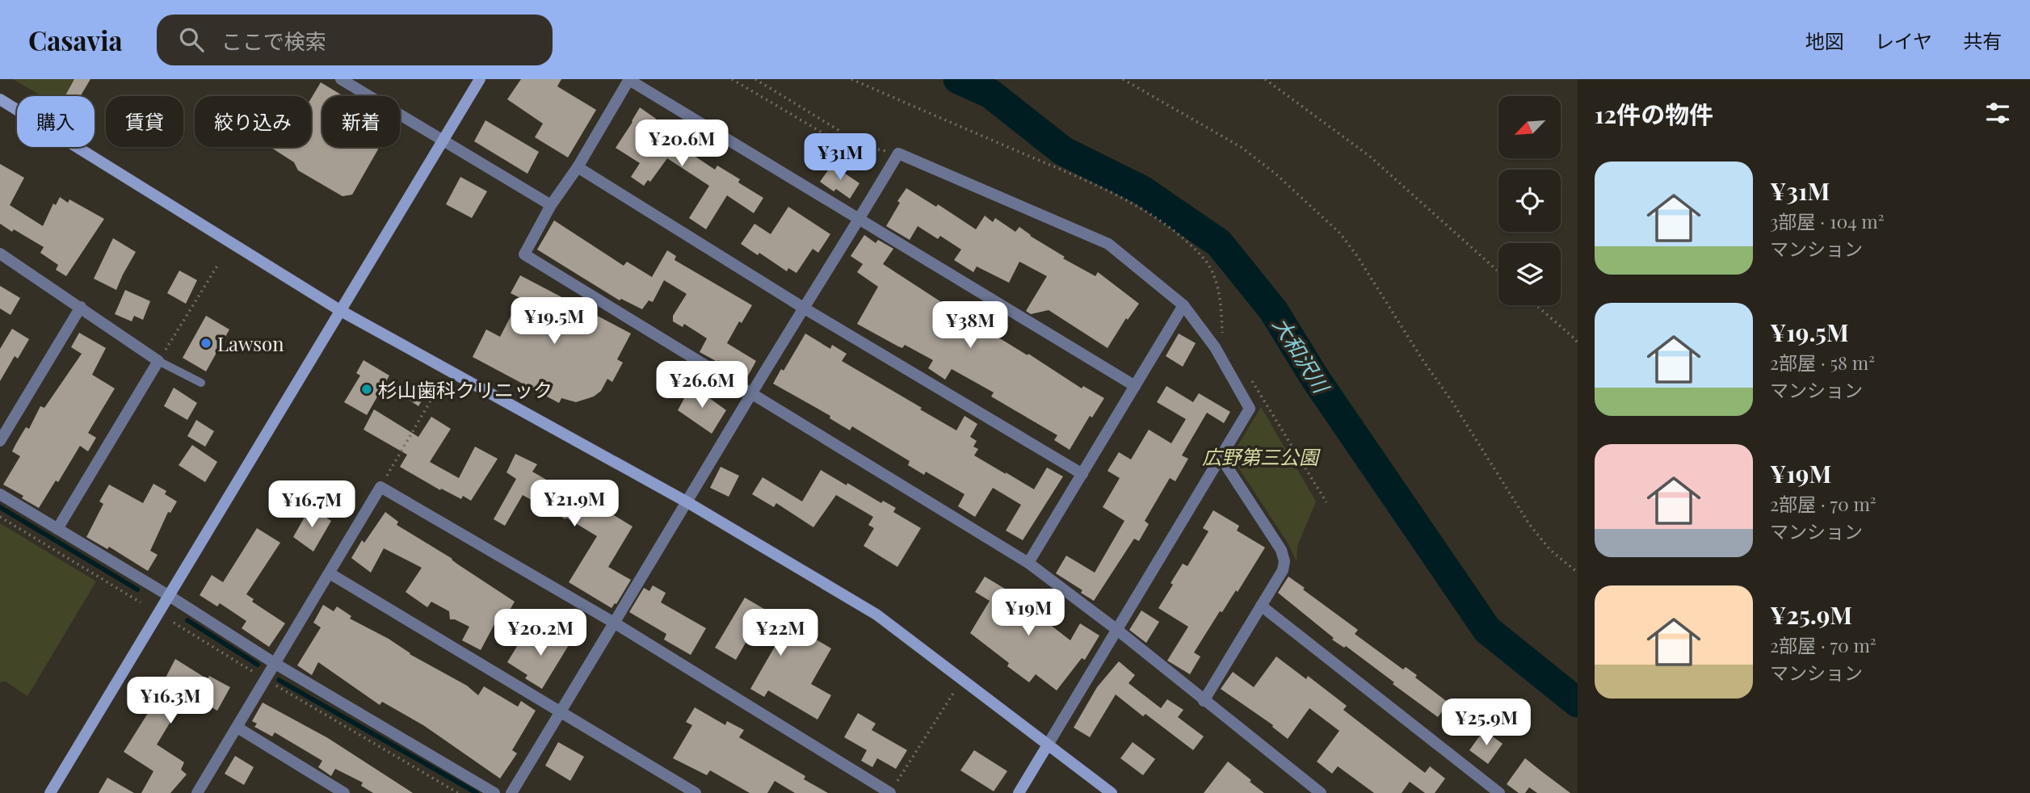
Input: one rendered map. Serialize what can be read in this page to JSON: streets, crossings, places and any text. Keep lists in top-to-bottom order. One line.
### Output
{"water":["大和沢川"],"parks":["広野第三公園"],"places":["Lawson","杉山歯科クリニック"],"north":"bottom left","page":{"header":"Casavia","search":"ここで検索","nav":["地図","レイヤ","共有"],"heading":"12件の物件","chip":["購入","賃貸","絞り込み","新着"],"price":["¥20.6M","¥31M","¥19.5M","¥38M","¥26.6M","¥21.9M","¥16.7M","¥19M","¥20.2M","¥22M","¥16.3M","¥25.9M"],"list":[{"name":"¥31M","note":"3部屋 · 104 m² · マンション"},{"name":"¥19.5M","note":"2部屋 · 58 m² · マンション"},{"name":"¥19M","note":"2部屋 · 70 m² · マンション"},{"name":"¥25.9M","note":"2部屋 · 70 m² · マンション"}]}}
